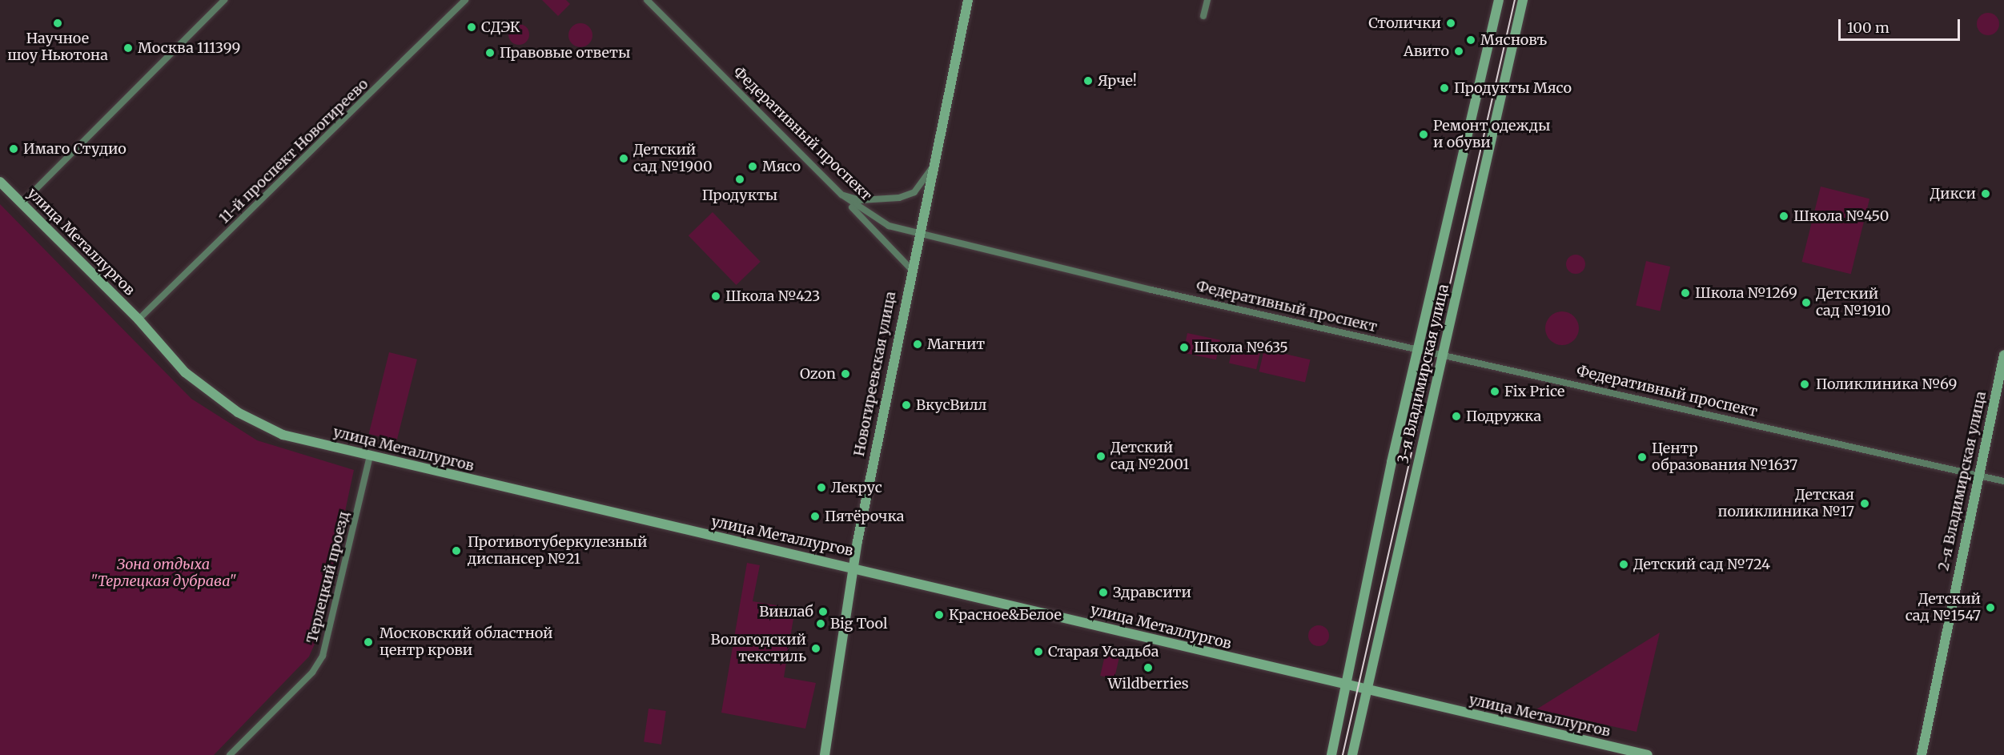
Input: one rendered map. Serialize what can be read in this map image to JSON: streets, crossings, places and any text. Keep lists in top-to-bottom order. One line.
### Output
{"streets":{"street":["Федеративный проспект","11-й проспект Новогиреево","улица Металлургов","Новогиреевская улица","3-я Владимирская улица","2-я Владимирская улица","Терлецкий проезд"]},"crossings":[["Федеративный проспект","Новогиреевская улица"],["Федеративный проспект","3-я Владимирская улица"],["Федеративный проспект","2-я Владимирская улица"],["11-й проспект Новогиреево","улица Металлургов"],["улица Металлургов","Новогиреевская улица"],["улица Металлургов","3-я Владимирская улица"],["улица Металлургов","Терлецкий проезд"]],"parks":["Зона отдыха \"Терлецкая дубрава\""],"places":["Научное шоу Ньютона","Столички","СДЭК","Мясновъ","Москва 111399","Авито","Правовые ответы","Ярче!","Продукты Мясо","Ремонт одежды и обуви","Имаго Студио","Детский сад №1900","Мясо","Продукты","Дикси","Школа №450","Школа №1269","Школа №423","Детский сад №1910","Магнит","Школа №635","Ozon","Поликлиника №69","Fix Price","ВкусВилл","Подружка","Детский сад №2001","Центр образования №1637","Лекрус","Детская поликлиника №17","Пятёрочка","Противотуберкулезный диспансер №21","Детский сад №724","Здравсити","Детский сад №1547","Винлаб","Красное&Белое","Big Tool","Московский областной центр крови","Вологодский текстиль","Старая Усадьба","Wildberries"],"scale_bar":"100 m"}
